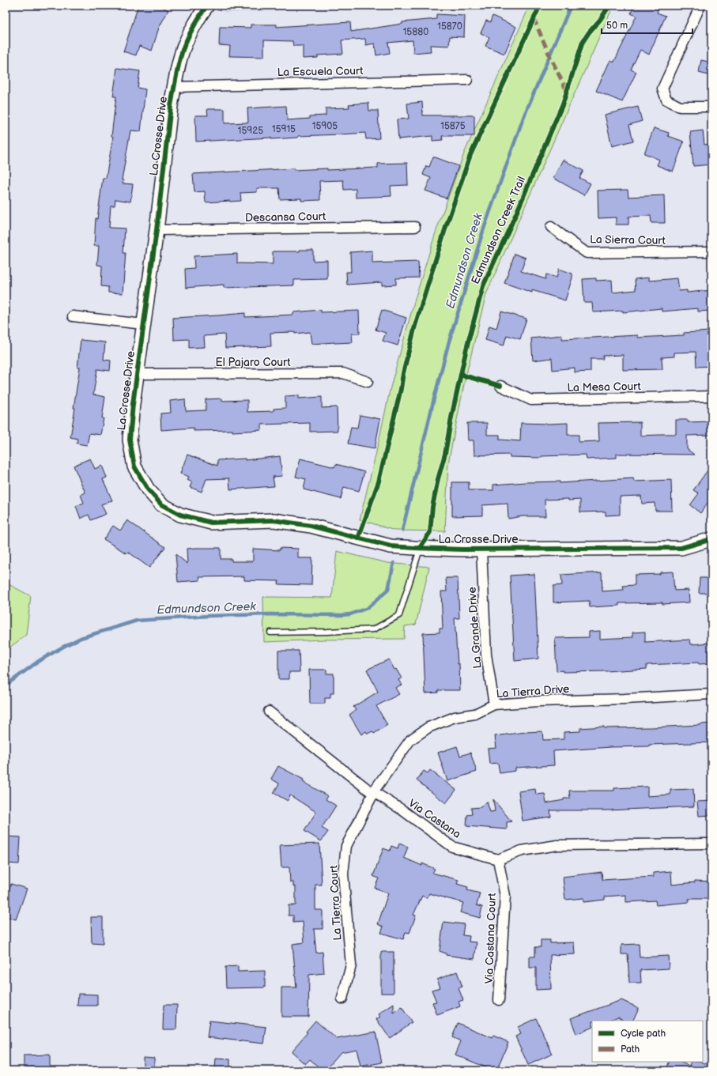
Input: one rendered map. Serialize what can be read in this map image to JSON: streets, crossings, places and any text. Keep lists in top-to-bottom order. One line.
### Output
{"streets":{"street":["La Escuela Court","La Crosse Drive","Descansa Court","La Sierra Court","El Pajaro Court","La Mesa Court","La Grande Drive","La Tierra Drive","Via Castana","La Tierra Court","Via Castana Court"],"cycle path":["Edmundson Creek Trail"]},"crossings":[["La Escuela Court","La Crosse Drive"],["La Crosse Drive","Descansa Court"],["La Crosse Drive","El Pajaro Court"],["La Crosse Drive","La Grande Drive"],["La Grande Drive","La Tierra Drive"],["La Tierra Drive","Via Castana"],["La Tierra Drive","La Tierra Court"],["Via Castana","La Tierra Court"],["Via Castana","Via Castana Court"]],"water":["Edmundson Creek"],"house_numbers":["15870","15880","15905","15875","15915","15925"],"legend":["Cycle path","Path"],"scale_bar":"50 m"}
